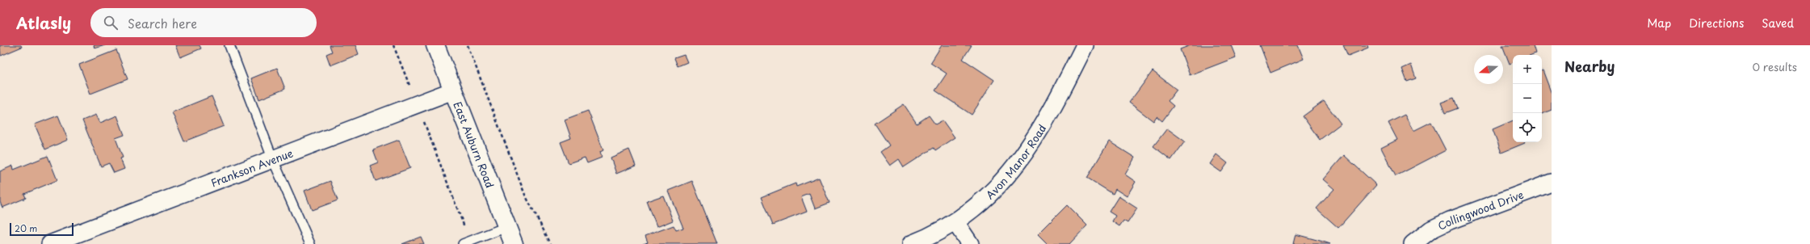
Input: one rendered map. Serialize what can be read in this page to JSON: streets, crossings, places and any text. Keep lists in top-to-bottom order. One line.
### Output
{"streets":{"main road":["East Auburn Road"],"street":["Avon Manor Road","Frankson Avenue","Collingwood Drive"]},"crossings":[["East Auburn Road","Frankson Avenue"]],"scale_bar":"20 m","north":"left","page":{"header":"Atlasly","search":"Search here","nav":["Map","Directions","Saved"],"heading":["Nearby","0 results"],"map_buttons":["+","−"],"scale":"20 m"}}
